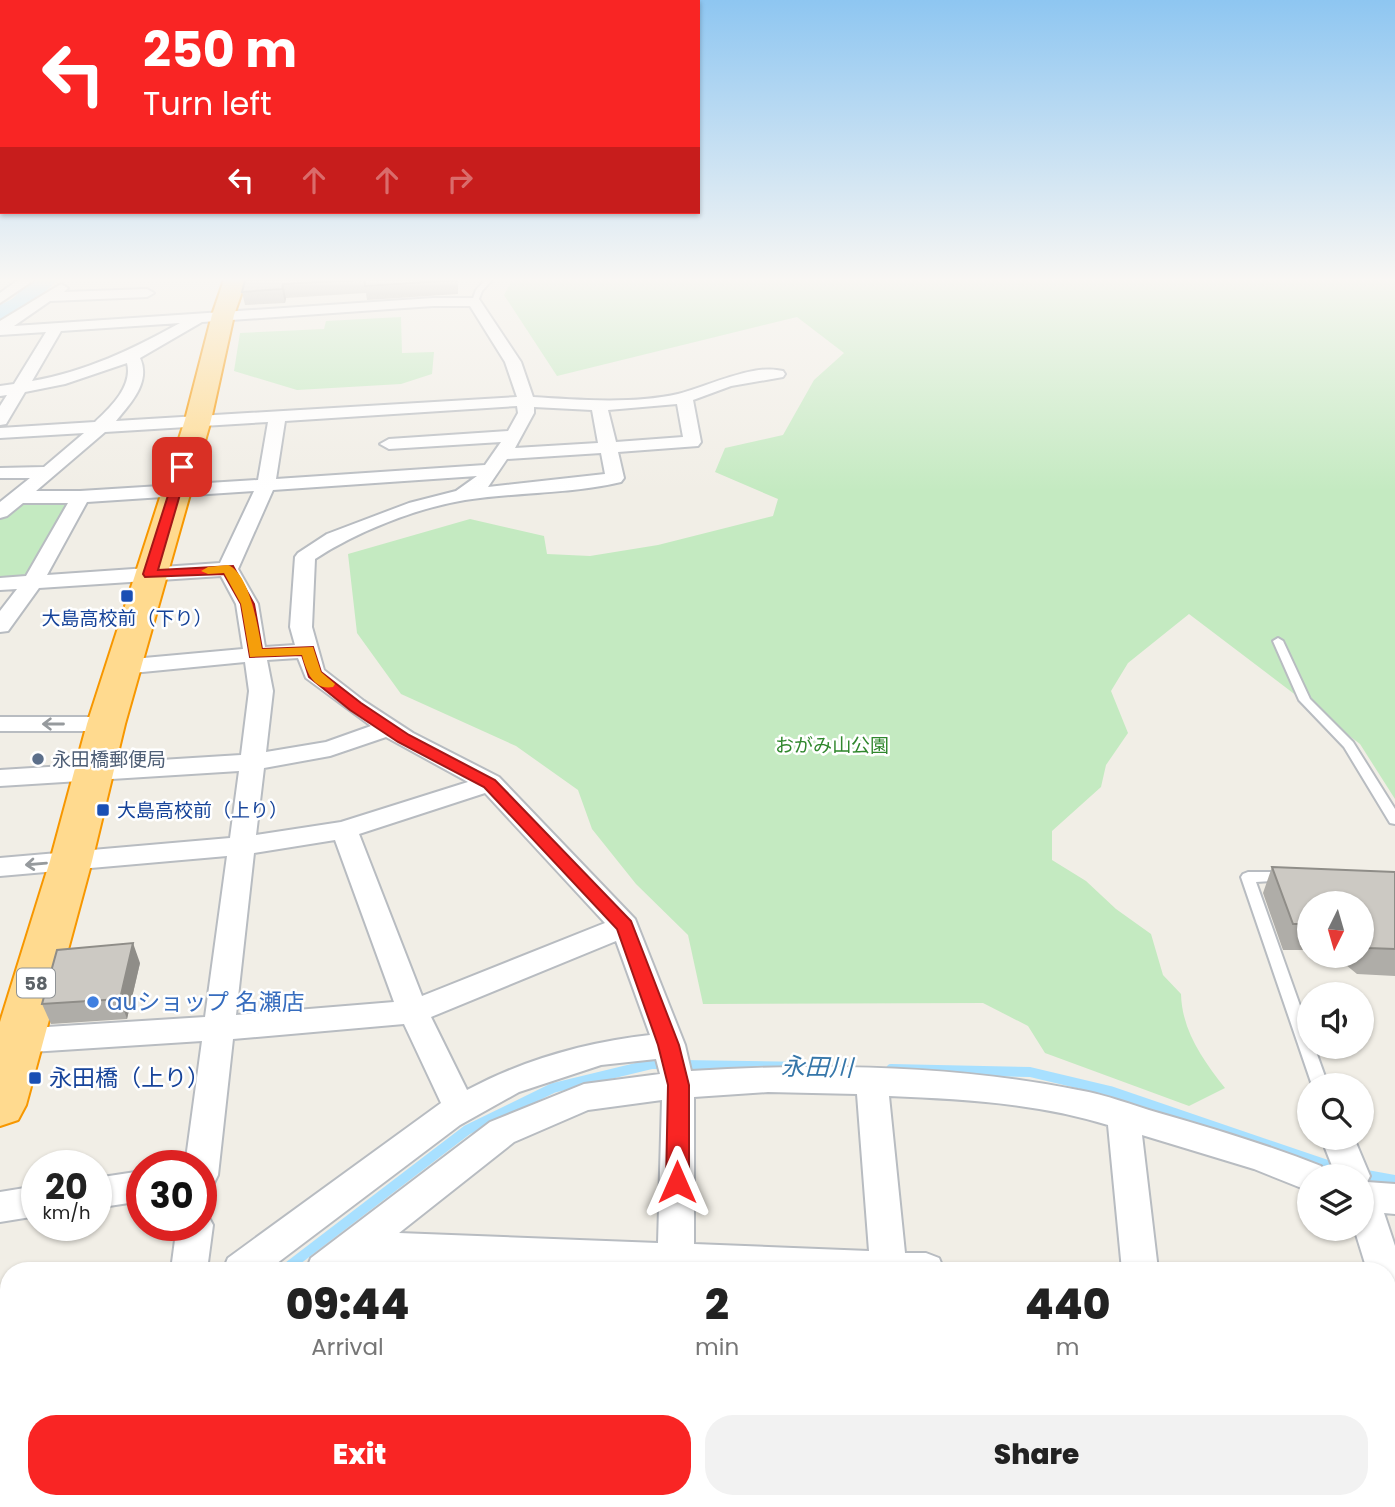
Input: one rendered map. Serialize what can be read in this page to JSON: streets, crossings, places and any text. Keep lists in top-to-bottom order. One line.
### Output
{"streets":{"highway":["58"]},"water":["永田川"],"parks":["おがみ山公園"],"places":{"transit":["大島高校前（下り）","大島高校前（上り）","永田橋（上り）"],"other":["永田橋郵便局","auショップ 名瀬店"]},"north":"bottom","page":{"turn":["250 m","Turn left"],"speed":"20 km/h","limit":"30","eta":["09:44","Arrival","2","min","440","m"],"buttons":["Exit","Share"]}}
